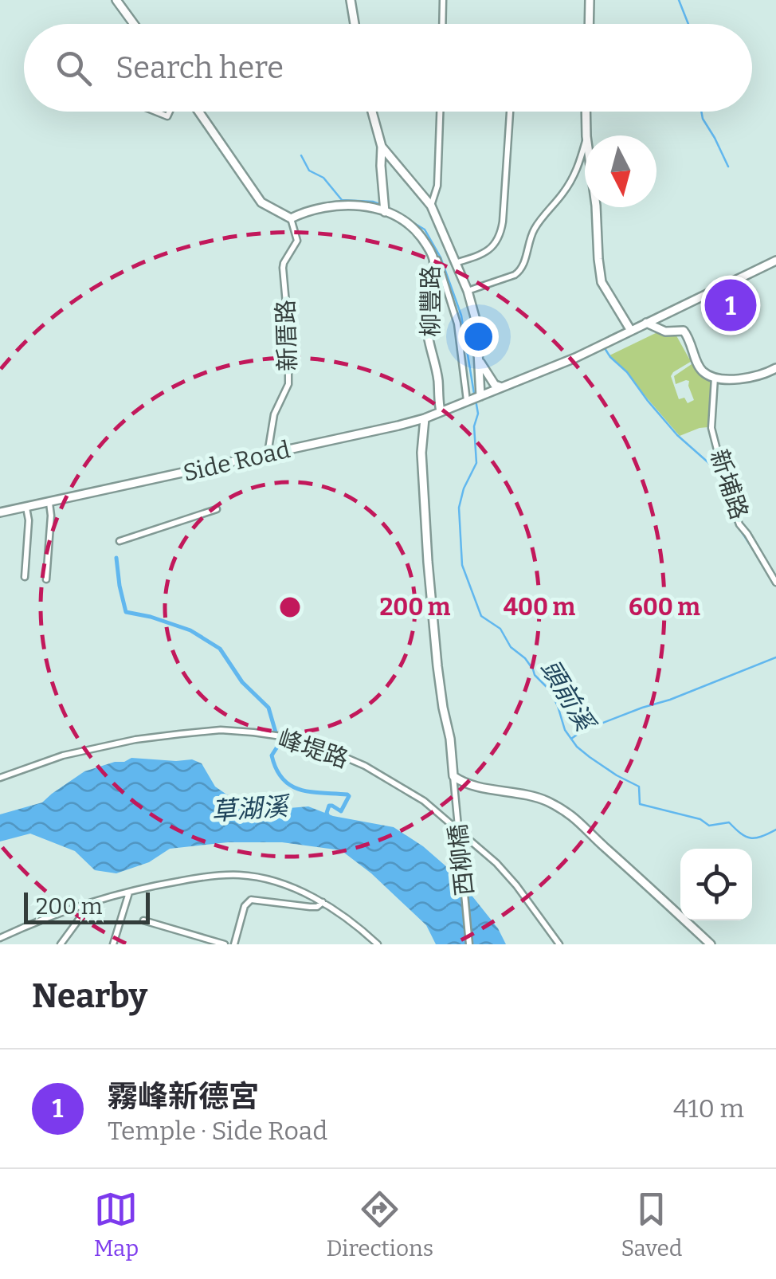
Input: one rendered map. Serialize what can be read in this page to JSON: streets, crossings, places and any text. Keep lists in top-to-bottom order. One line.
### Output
{"streets":{"street":["柳豐路","新厝路","Side Road","新埔路","峰堤路","西柳橋"]},"crossings":[["柳豐路","Side Road"],["新厝路","Side Road"],["峰堤路","西柳橋"]],"water":["頭前溪","草湖溪"],"scale_bar":"200 m","north":"bottom","page":{"search":"Search here","pins":"1","scale":"200 m","heading":"Nearby","list":[{"mark":"1","name":"霧峰新德宮","note":"Temple · Side Road","value":"410 m"}],"nav":["Map","Directions","Saved"]},"rings":["200 m","400 m","600 m"]}
